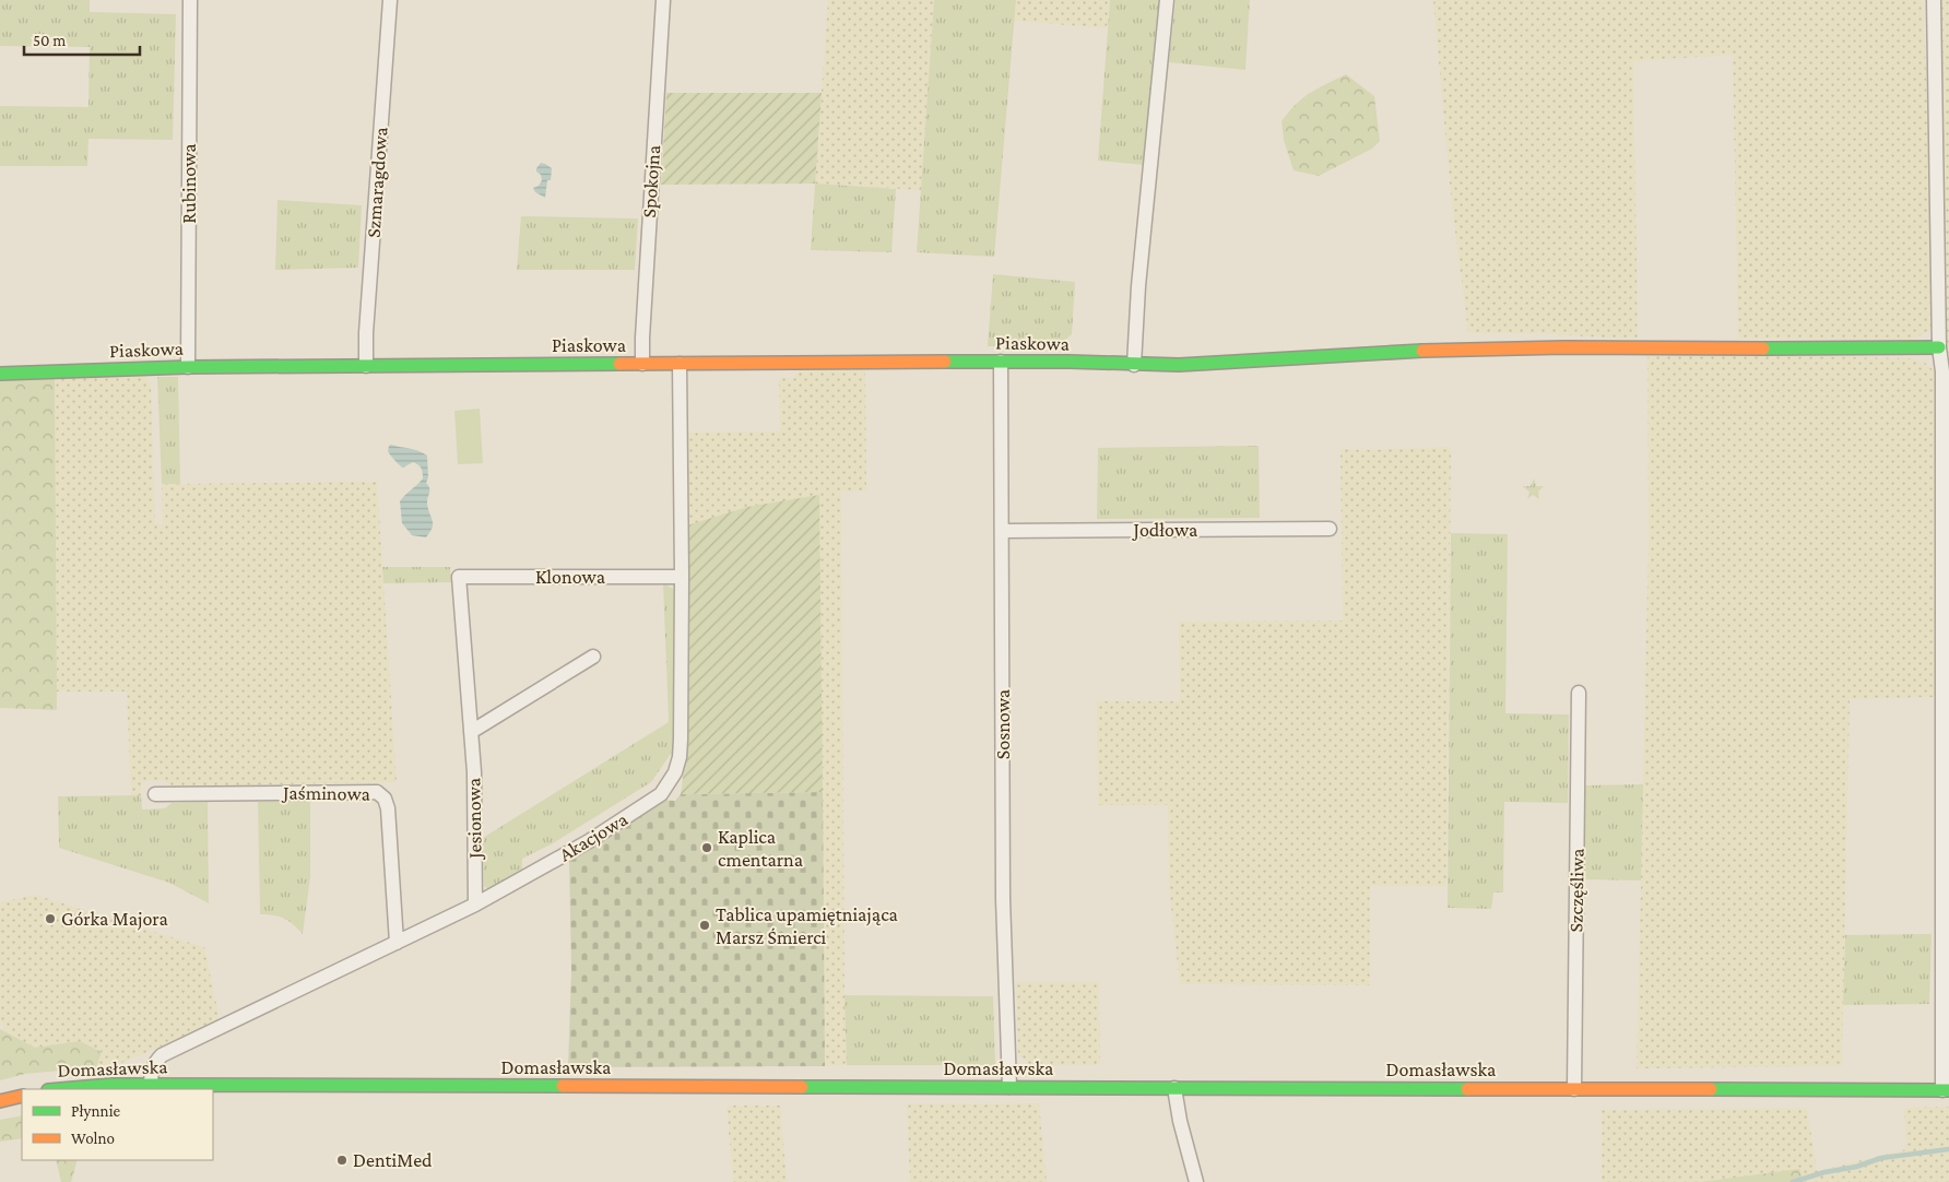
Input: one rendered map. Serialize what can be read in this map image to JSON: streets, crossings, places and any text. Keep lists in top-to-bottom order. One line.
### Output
{"streets":{"street":["Spokojna","Szmaragdowa","Rubinowa","Piaskowa","Jodłowa","Klonowa","Sosnowa","Jaśminowa","Jesionowa","Akacjowa","Szczęśliwa","Domasławska"]},"crossings":[["Spokojna","Piaskowa"],["Szmaragdowa","Piaskowa"],["Rubinowa","Piaskowa"],["Piaskowa","Sosnowa"],["Piaskowa","Akacjowa"],["Jodłowa","Sosnowa"],["Klonowa","Jesionowa"],["Klonowa","Akacjowa"],["Sosnowa","Domasławska"],["Jaśminowa","Akacjowa"],["Jesionowa","Akacjowa"],["Akacjowa","Domasławska"],["Szczęśliwa","Domasławska"]],"places":["Kaplica cmentarna","Górka Majora","Tablica upamiętniająca Marsz Śmierci","DentiMed"],"legend":["Płynnie","Wolno"],"scale_bar":"50 m"}
